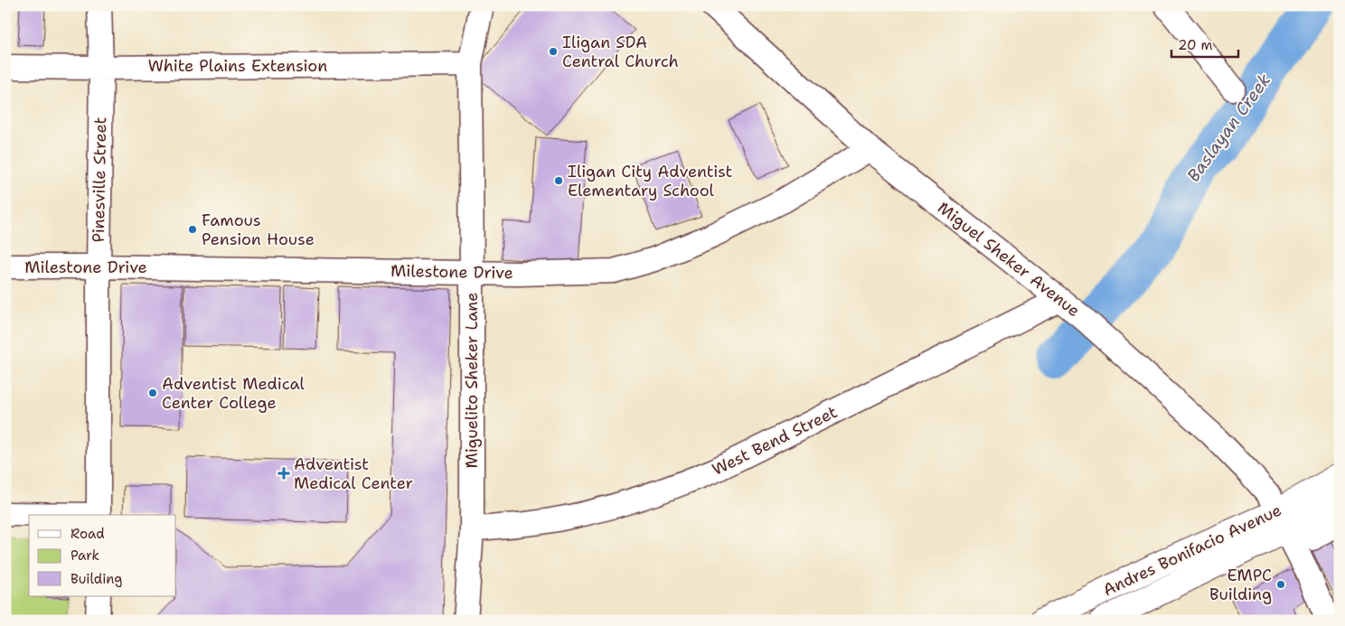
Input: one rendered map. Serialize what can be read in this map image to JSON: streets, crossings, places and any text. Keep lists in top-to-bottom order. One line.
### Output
{"streets":{"highway":["Andres Bonifacio Avenue"],"street":["White Plains Extension","Pinesville Street","Miguel Sheker Avenue","Milestone Drive","Miguelito Sheker Lane","West Bend Street"]},"crossings":[["White Plains Extension","Pinesville Street"],["White Plains Extension","Miguelito Sheker Lane"],["Pinesville Street","Milestone Drive"],["Miguel Sheker Avenue","Milestone Drive"],["Miguel Sheker Avenue","West Bend Street"],["Miguel Sheker Avenue","Andres Bonifacio Avenue"],["Milestone Drive","Miguelito Sheker Lane"],["Miguelito Sheker Lane","West Bend Street"]],"water":["Baslayan Creek"],"places":{"other":["Iligan SDA Central Church","Iligan City Adventist Elementary School","Famous Pension House","Adventist Medical Center College","EMPC Building"],"health":["Adventist Medical Center"]},"legend":["Road","Park","Building"],"scale_bar":"20 m"}
